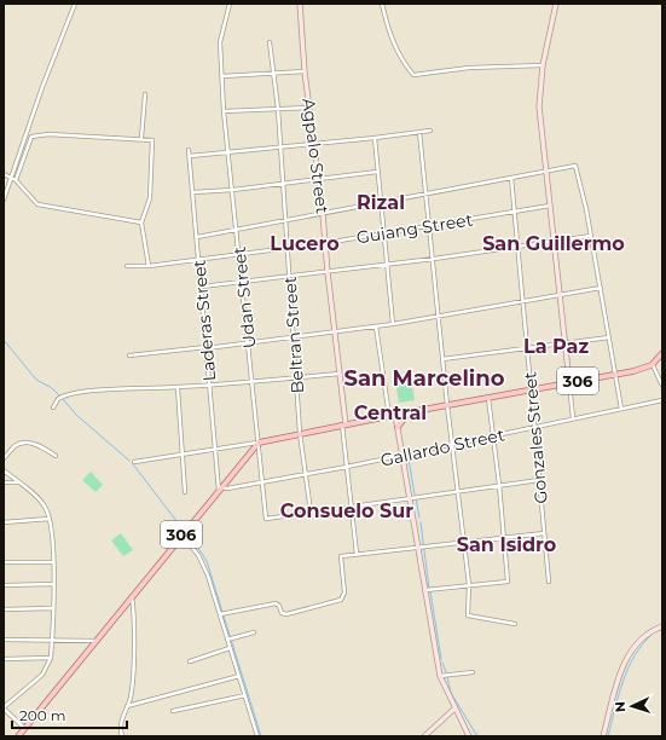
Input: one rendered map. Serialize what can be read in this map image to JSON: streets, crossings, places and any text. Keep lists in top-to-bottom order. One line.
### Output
{"streets":{"main road":["306"],"street":["Agpalo Street","Guiang Street","Udan Street","Laderas Street","Beltran Street","Gonzales Street","Gallardo Street"]},"crossings":[["Agpalo Street","Guiang Street"],["Agpalo Street","306"],["Agpalo Street","Gallardo Street"],["Guiang Street","Udan Street"],["Guiang Street","Laderas Street"],["Guiang Street","Beltran Street"],["Guiang Street","Gonzales Street"],["Udan Street","Beltran Street"],["Udan Street","306"],["Udan Street","Gallardo Street"],["Laderas Street","306"],["Laderas Street","Gallardo Street"],["Beltran Street","306"],["Beltran Street","Gallardo Street"],["306","Gonzales Street"],["306","Gallardo Street"],["Gonzales Street","Gallardo Street"]],"districts":["Rizal","Lucero","San Guillermo","La Paz","San Marcelino","Central","Consuelo Sur","San Isidro"],"scale_bar":"200 m","north":"left"}
